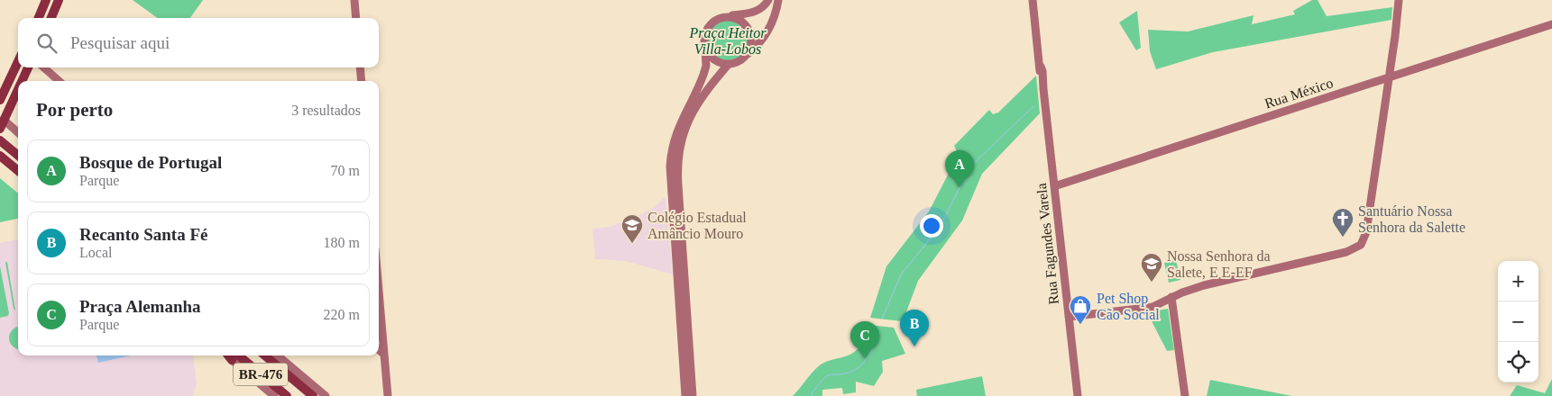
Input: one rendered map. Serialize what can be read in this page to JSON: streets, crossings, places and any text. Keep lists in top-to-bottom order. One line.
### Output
{"streets":{"highway":["BR-476"],"main road":["Rua México","Rua Fagundes Varela"]},"crossings":[["Rua México","Rua Fagundes Varela"]],"parks":["Praça Heitor Villa-Lobos"],"places":{"church":["Santuário Nossa Senhora da Salette"],"school or university":["Colégio Estadual Amâncio Mouro","Nossa Senhora da Salete, E E-EF"],"shop":["Pet Shop Cão Social"]},"page":{"search":"Pesquisar aqui","heading":["Por perto","3 resultados"],"list":[{"mark":"A","name":"Bosque de Portugal","note":"Parque","value":"70 m"},{"mark":"B","name":"Recanto Santa Fé","note":"Local","value":"180 m"},{"mark":"C","name":"Praça Alemanha","note":"Parque","value":"220 m"}],"pins":["A","B","C"],"map_buttons":["+","−"]}}
